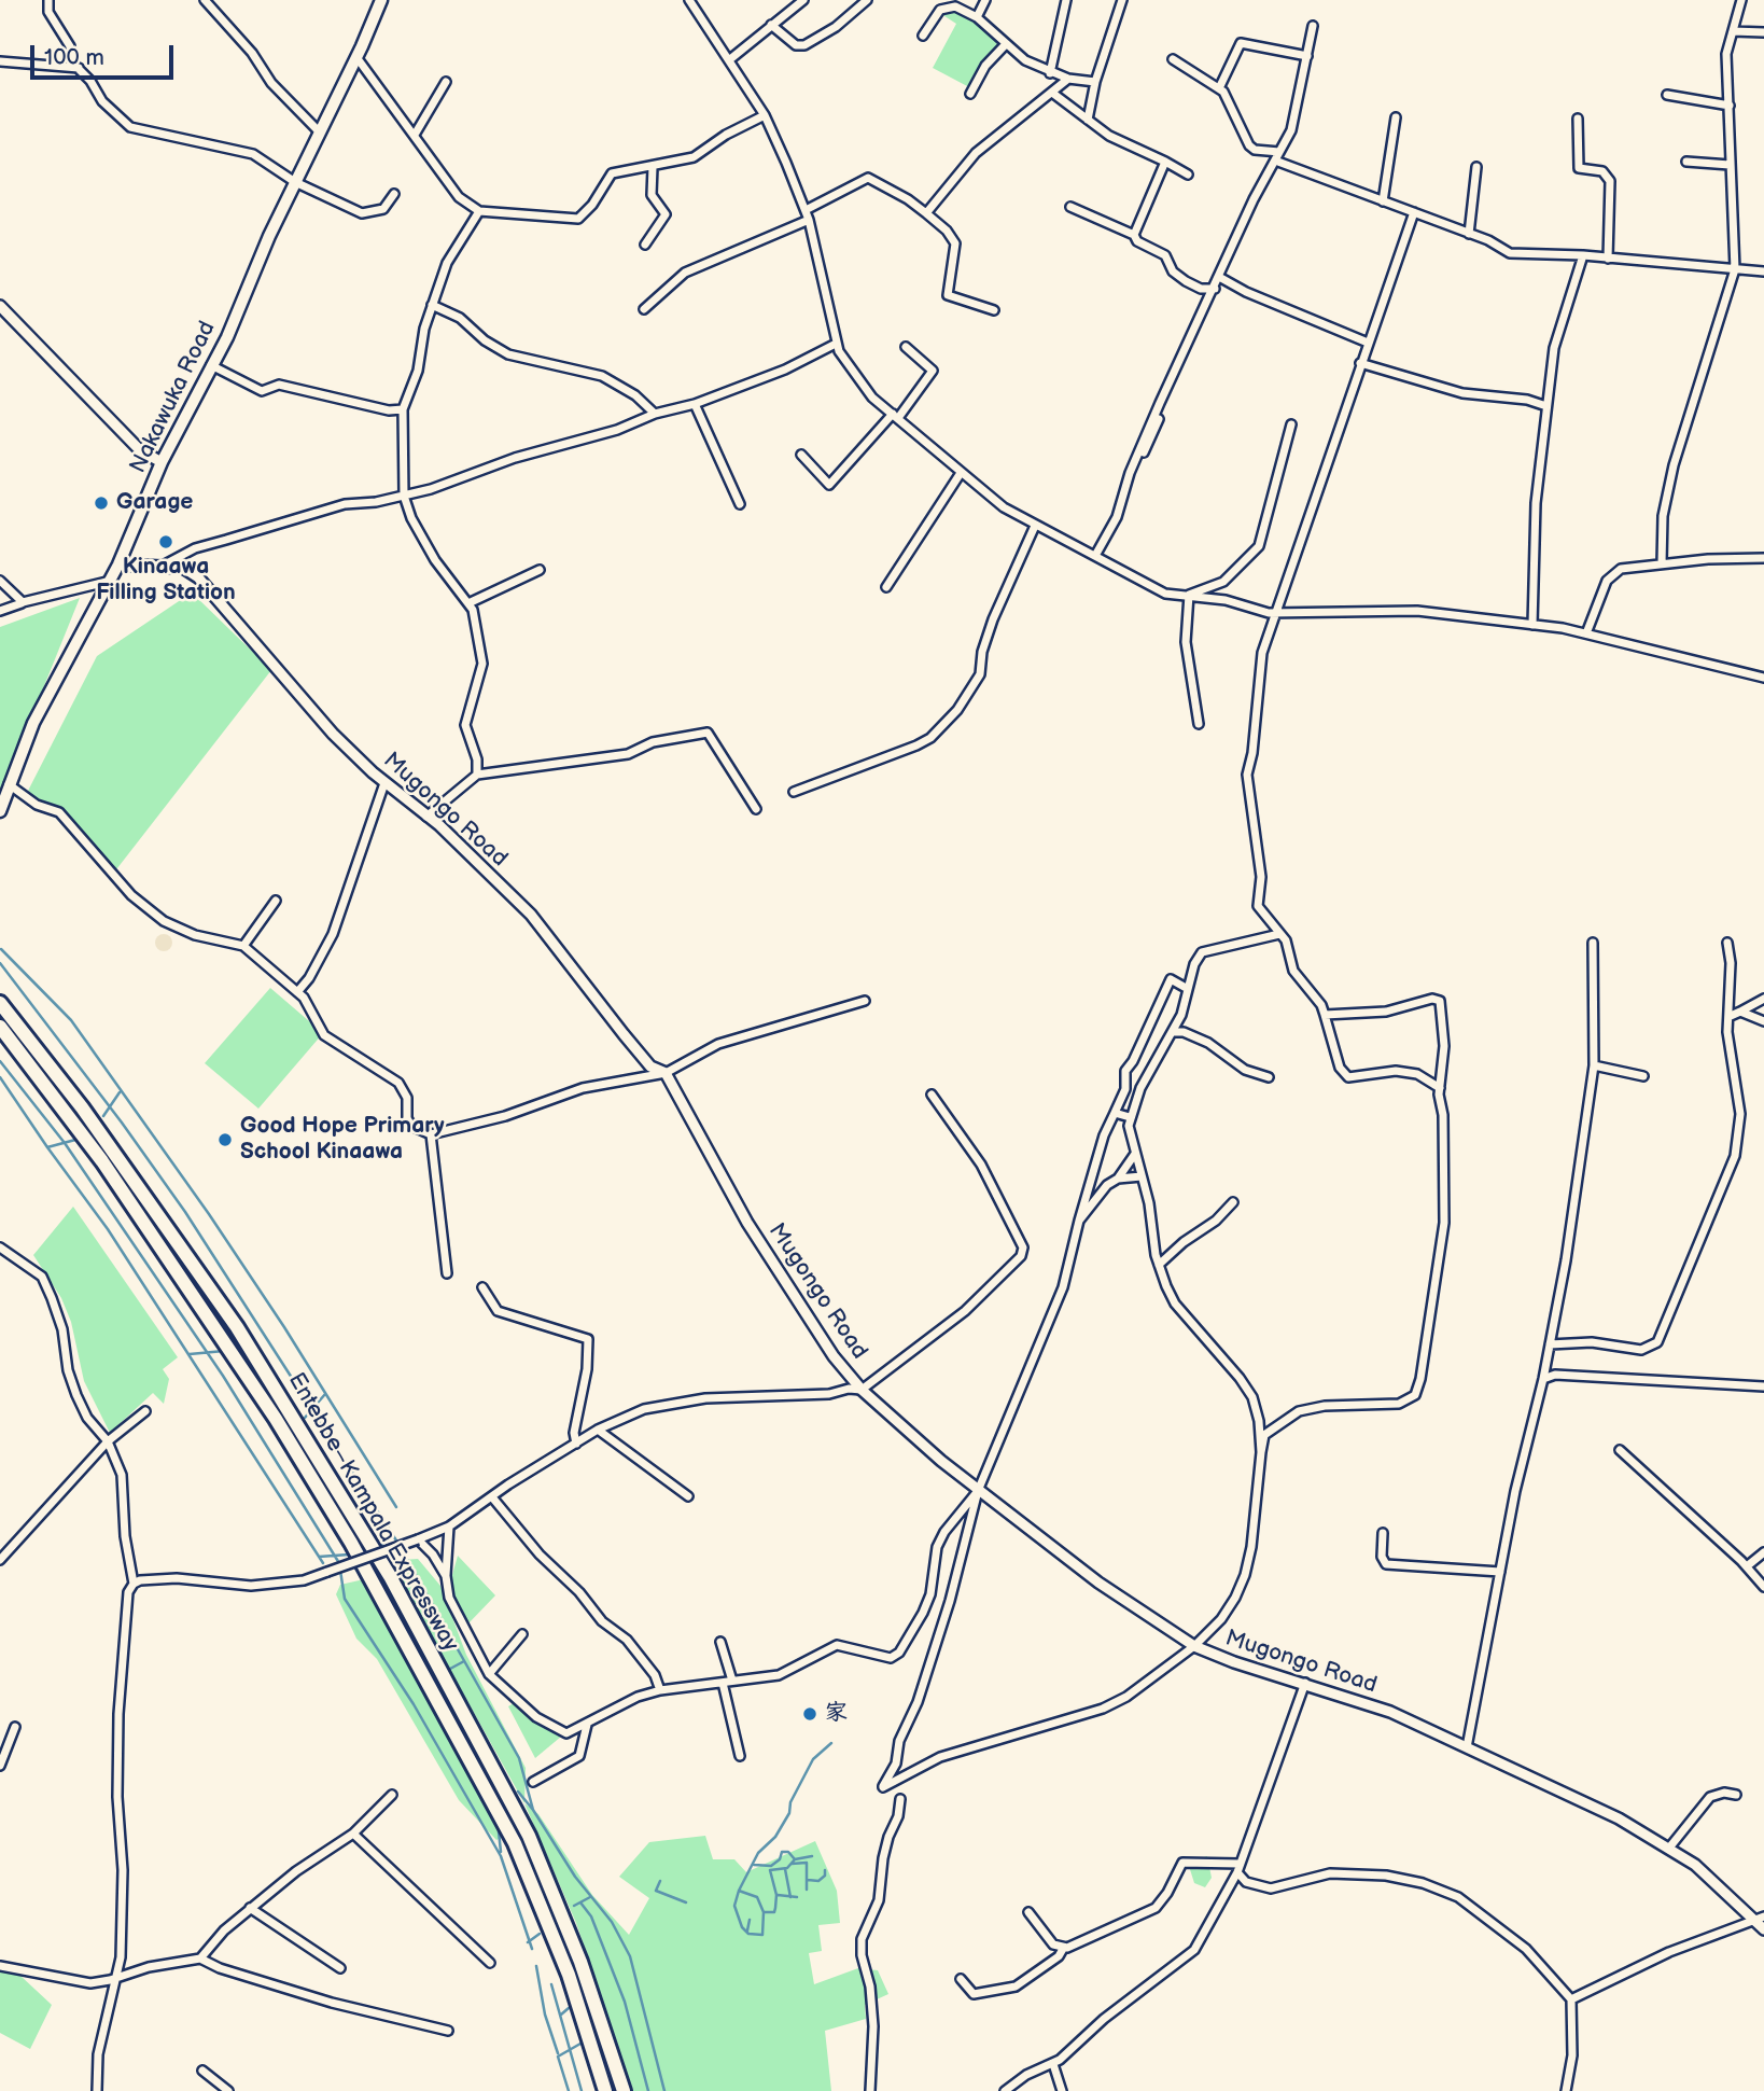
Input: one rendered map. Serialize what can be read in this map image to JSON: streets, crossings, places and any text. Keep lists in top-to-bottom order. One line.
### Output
{"streets":{"highway":["Entebbe–Kampala Expressway"],"main road":["Nakawuka Road"],"street":["Mugongo Road"]},"crossings":[["Nakawuka Road","Mugongo Road"]],"places":["Garage","Kinaawa Filling Station","Good Hope Primary School Kinaawa","家"],"scale_bar":"100 m"}
